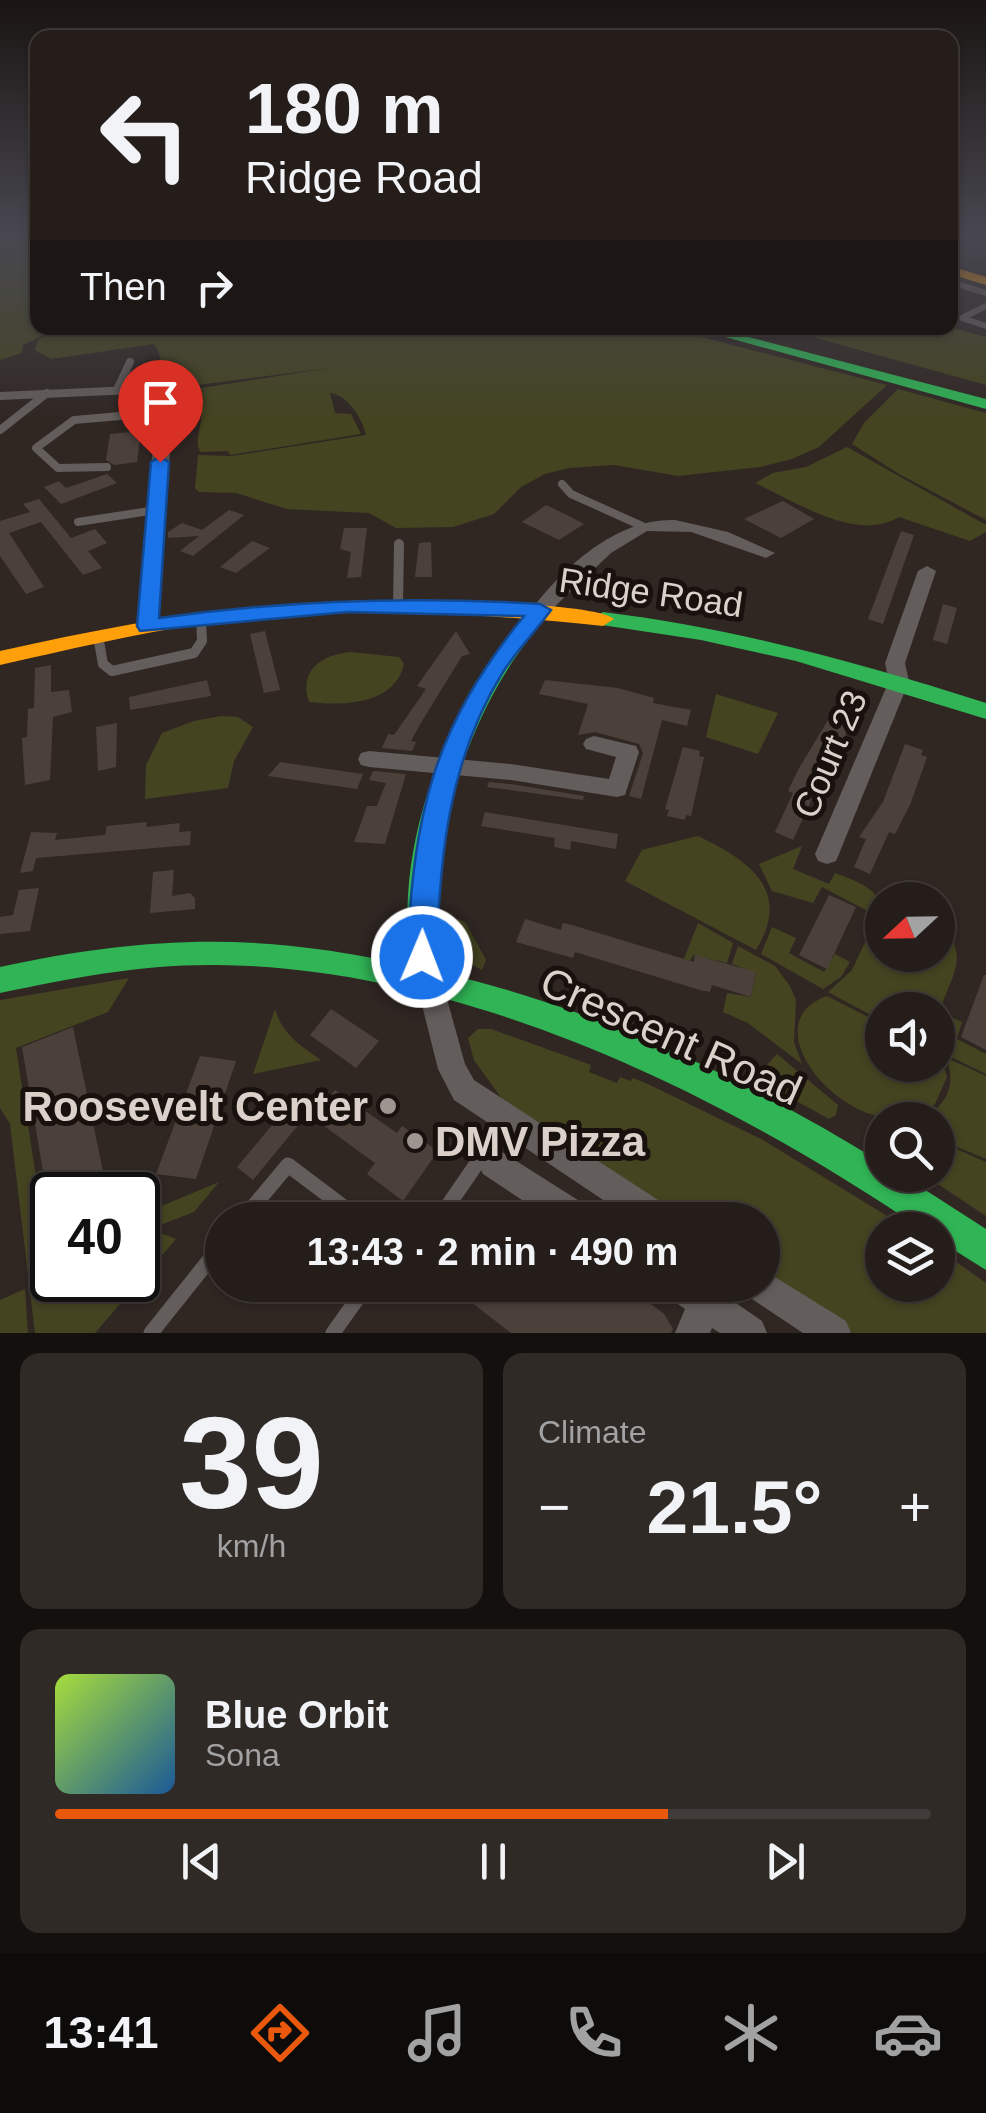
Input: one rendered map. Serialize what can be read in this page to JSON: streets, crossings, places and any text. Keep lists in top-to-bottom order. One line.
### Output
{"streets":{"main road":["Ridge Road","Crescent Road"],"street":["Court 23"]},"crossings":[["Ridge Road","Court 23"]],"places":["Roosevelt Center","DMV Pizza"],"north":"left","page":{"turn":["180 m","Ridge Road"],"then":"Then","limit":"40","trip":"13:43 · 2 min · 490 m","tile":[["39","km/h"],"Climate"],"heat":["−","21.5°","+"],"song":["Blue Orbit","Sona"],"tabs":"13:41"}}
